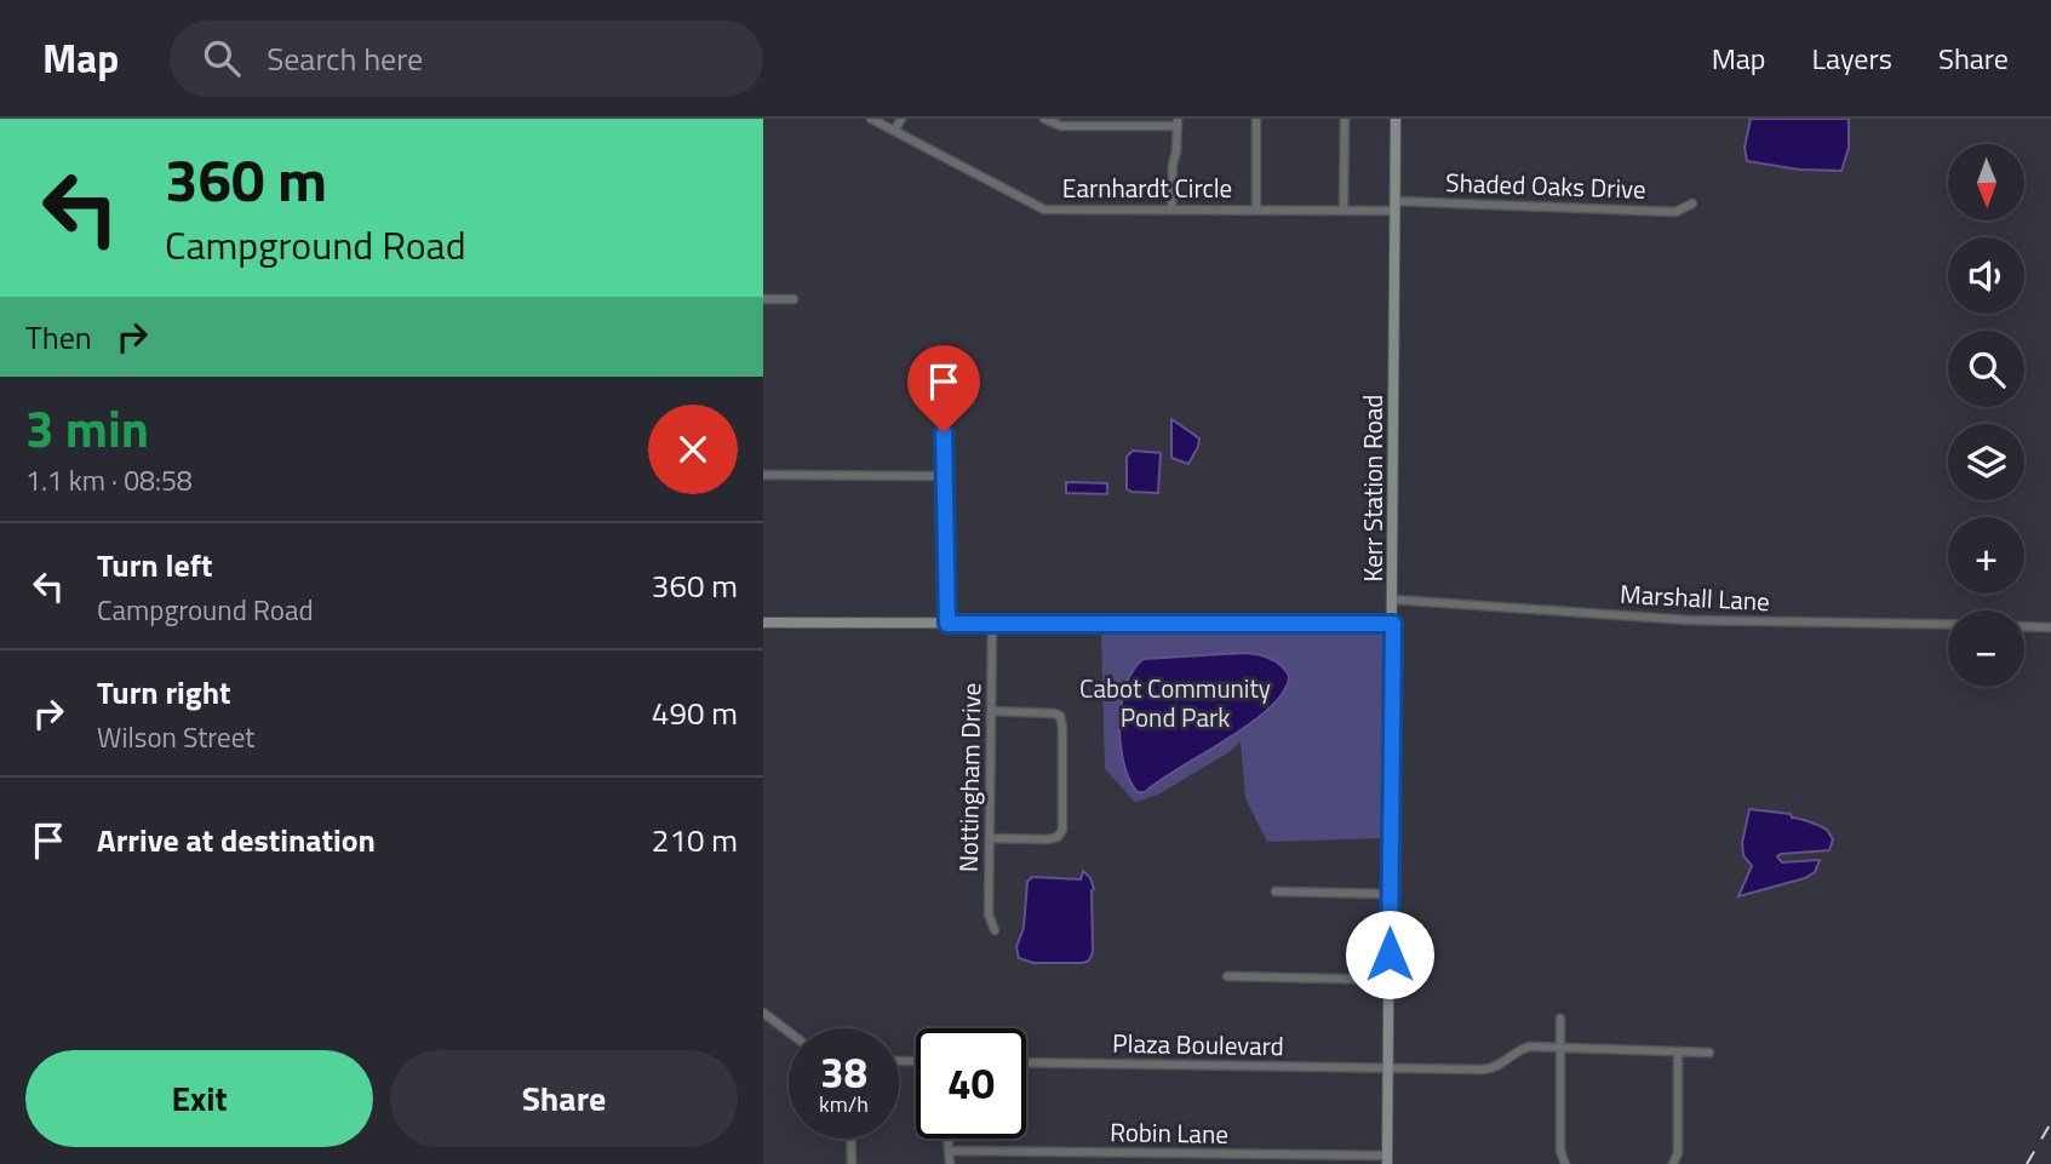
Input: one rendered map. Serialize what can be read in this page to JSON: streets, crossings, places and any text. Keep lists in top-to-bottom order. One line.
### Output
{"streets":{"street":["Shaded Oaks Drive","Earnhardt Circle","Kerr Station Road","Marshall Lane","Nottingham Drive","Plaza Boulevard","Robin Lane"]},"crossings":[["Shaded Oaks Drive","Earnhardt Circle"],["Shaded Oaks Drive","Kerr Station Road"],["Earnhardt Circle","Kerr Station Road"],["Kerr Station Road","Marshall Lane"],["Kerr Station Road","Plaza Boulevard"],["Kerr Station Road","Robin Lane"]],"parks":["Cabot Community Pond Park"],"north":"bottom","page":{"header":"Map","search":"Search here","nav":["Map","Layers","Share"],"turn":["360 m","Campground Road"],"map_buttons":["+","−"],"then":"Then","heading":["3 min","1.1 km · 08:58"],"list":[{"name":"Turn left","note":"Campground Road","value":"360 m"},{"name":"Turn right","note":"Wilson Street","value":"490 m"},{"name":"Arrive at destination","value":"210 m"}],"speed":"38 km/h","limit":"40","buttons":["Exit","Share"]}}
